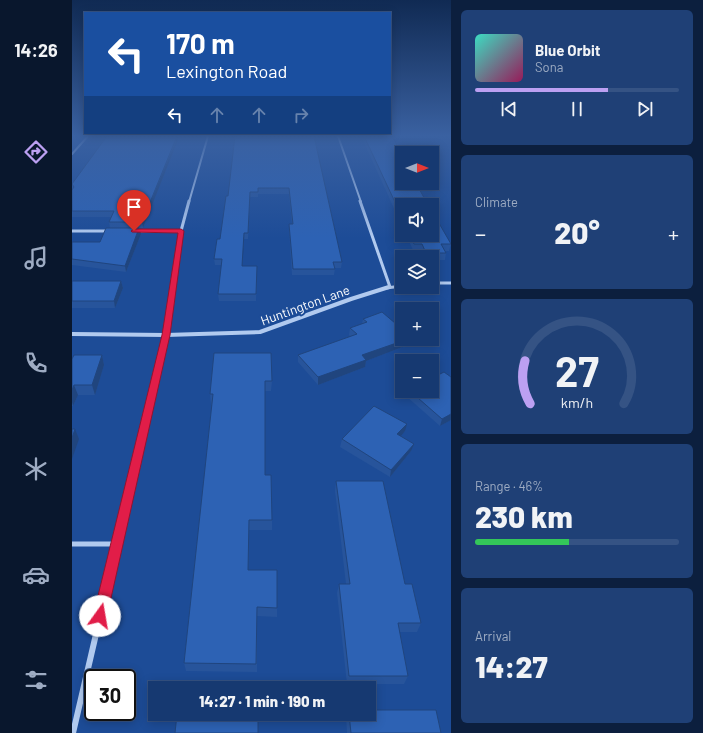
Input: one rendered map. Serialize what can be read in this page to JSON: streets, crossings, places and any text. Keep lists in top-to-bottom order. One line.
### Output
{"streets":{"street":["Huntington Lane"]},"north":"right","page":{"tabs":"14:26","turn":["170 m","Lexington Road"],"song":["Blue Orbit","Sona"],"map_buttons":["+","−"],"tile":["Climate",["Range · 46%","230 km"],["Arrival","14:27"]],"heat":["−","20°","+"],"limit":"30","trip":"14:27 · 1 min · 190 m","gauge":["27","km/h"]}}
